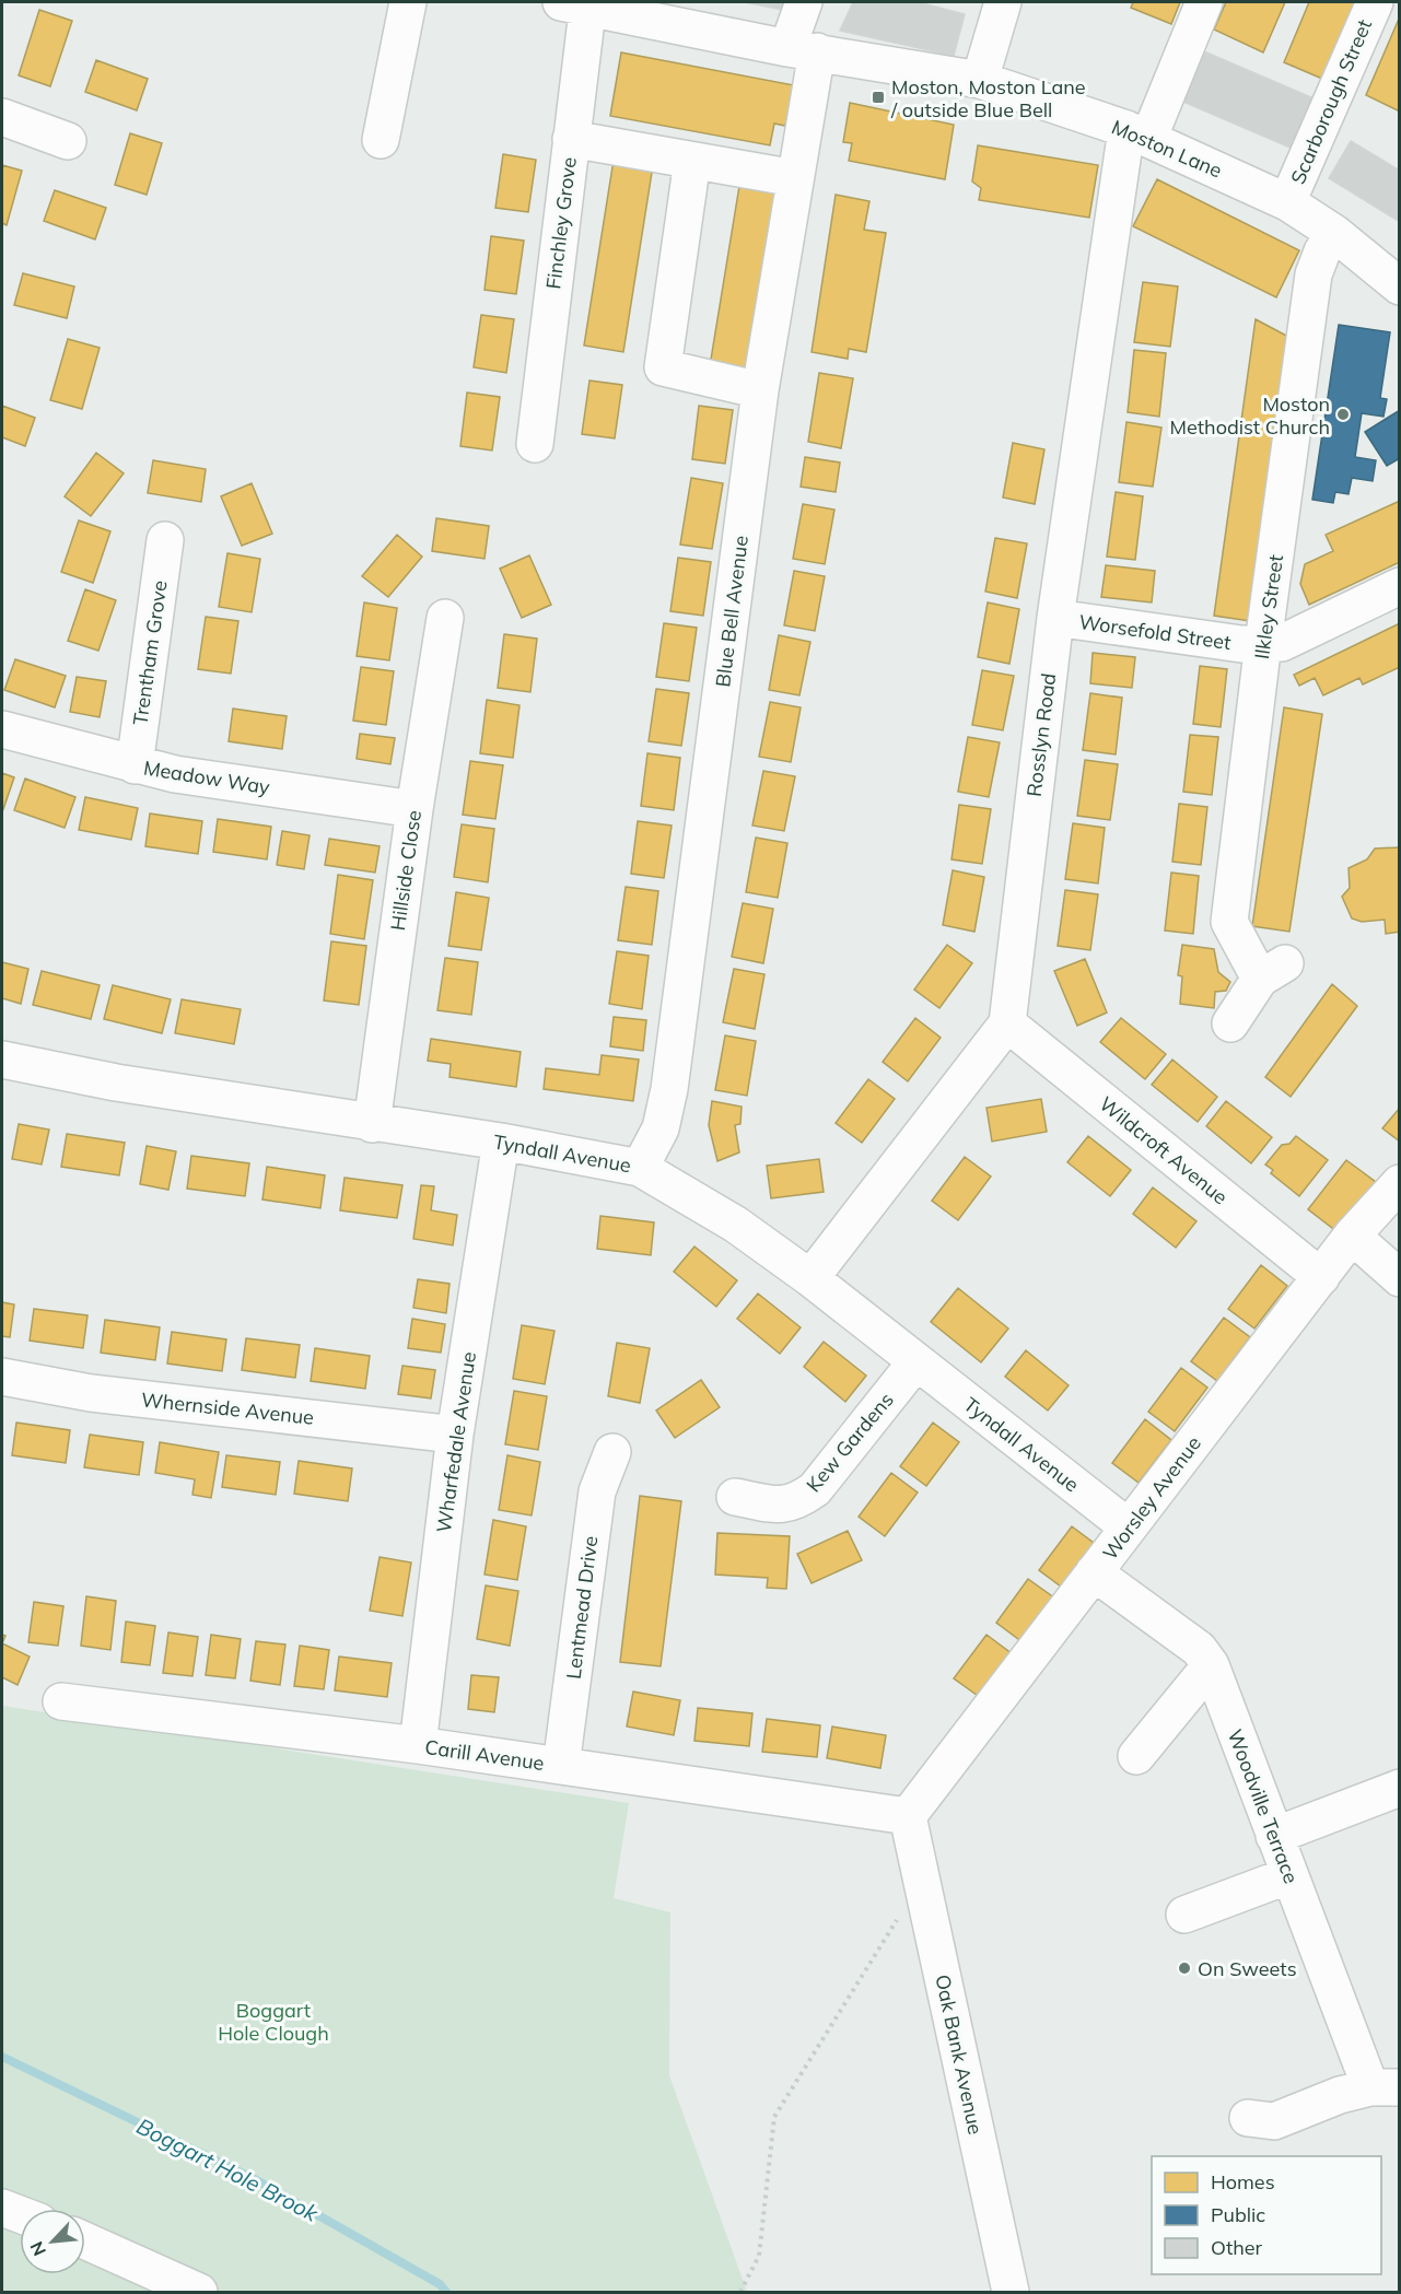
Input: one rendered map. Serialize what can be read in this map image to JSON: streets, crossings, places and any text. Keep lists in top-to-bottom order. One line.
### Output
{"streets":{"street":["Scarborough Street","Moston Lane","Finchley Grove","Ilkley Street","Blue Bell Avenue","Worsefold Street","Trentham Grove","Rosslyn Road","Meadow Way","Hillside Close","Wildcroft Avenue","Tyndall Avenue","Whernside Avenue","Wharfedale Avenue","Kew Gardens","Worsley Avenue","Lentmead Drive","Carill Avenue","Woodville Terrace","Oak Bank Avenue"]},"crossings":[["Scarborough Street","Moston Lane"],["Moston Lane","Finchley Grove"],["Moston Lane","Ilkley Street"],["Moston Lane","Blue Bell Avenue"],["Moston Lane","Rosslyn Road"],["Ilkley Street","Worsefold Street"],["Blue Bell Avenue","Tyndall Avenue"],["Worsefold Street","Rosslyn Road"],["Trentham Grove","Meadow Way"],["Rosslyn Road","Wildcroft Avenue"],["Meadow Way","Hillside Close"],["Hillside Close","Tyndall Avenue"],["Wildcroft Avenue","Worsley Avenue"],["Tyndall Avenue","Wharfedale Avenue"],["Tyndall Avenue","Kew Gardens"],["Tyndall Avenue","Worsley Avenue"],["Whernside Avenue","Wharfedale Avenue"],["Wharfedale Avenue","Carill Avenue"],["Worsley Avenue","Carill Avenue"],["Worsley Avenue","Woodville Terrace"],["Worsley Avenue","Oak Bank Avenue"],["Lentmead Drive","Carill Avenue"],["Carill Avenue","Oak Bank Avenue"]],"water":["Boggart Hole Brook"],"parks":["Boggart Hole Clough"],"places":{"transit":["Moston, Moston Lane / outside Blue Bell"],"other":["Moston Methodist Church","On Sweets"]},"legend":["Homes","Public","Other"],"north":"bottom left"}
